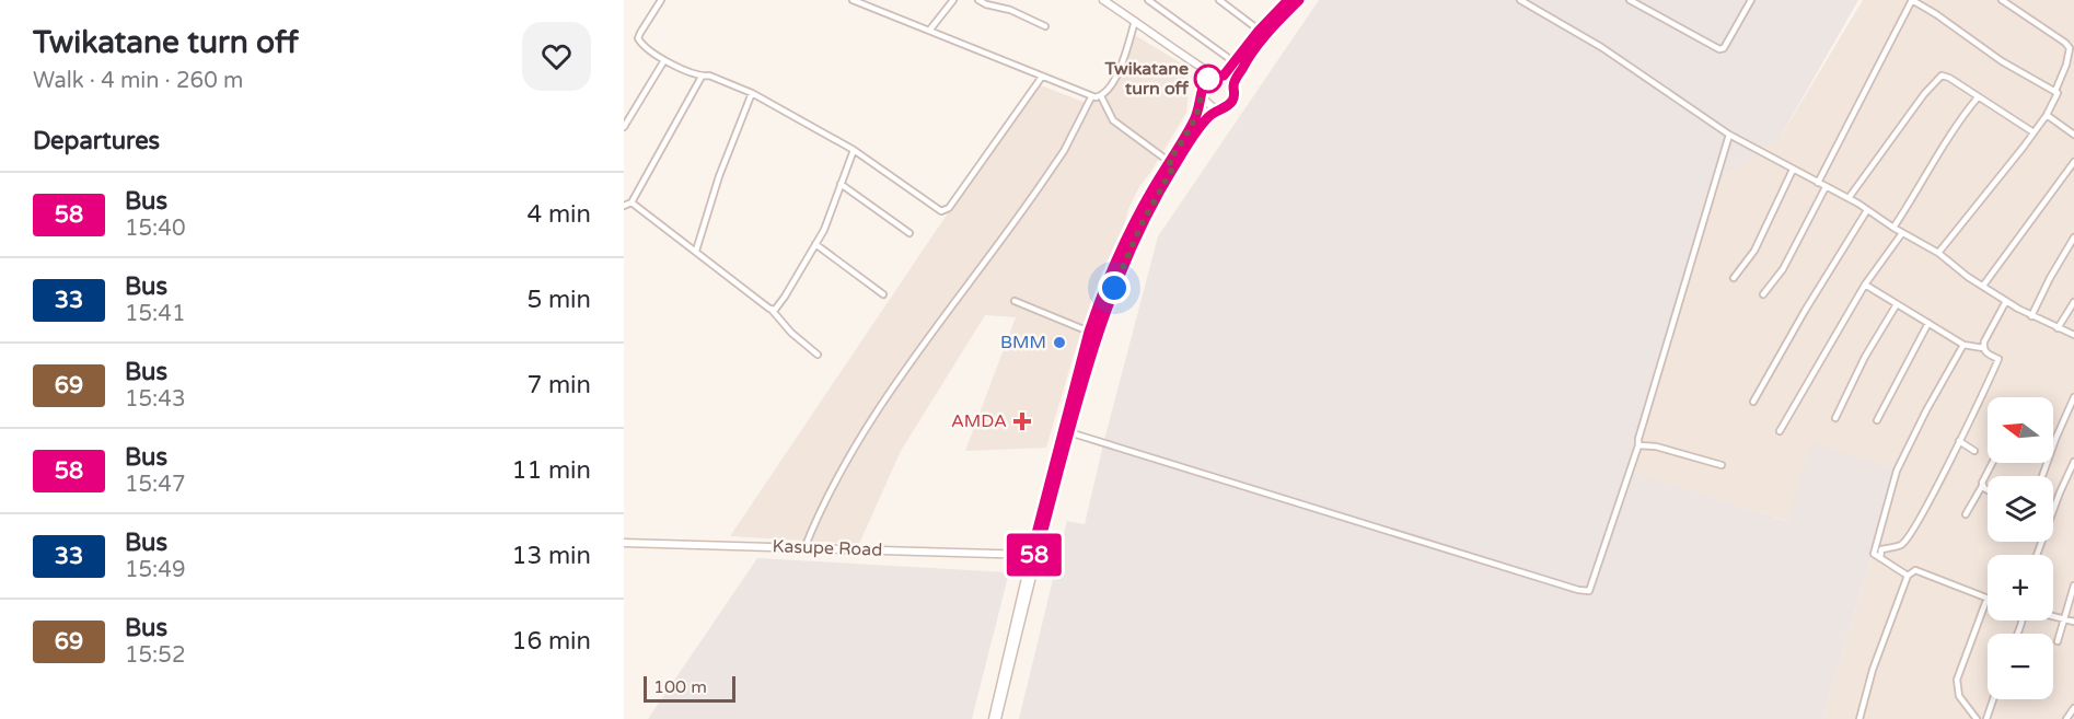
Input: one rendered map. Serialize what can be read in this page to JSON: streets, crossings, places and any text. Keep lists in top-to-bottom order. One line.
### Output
{"streets":{"main road":["Kasupe Road"]},"places":{"other":["Twikatane turn off","BMM"],"health":["AMDA"]},"lines":["bus line 58"],"scale_bar":"100 m","north":"left","page":{"heading":[["Twikatane turn off","Walk · 4 min · 260 m"],"Departures"],"on_map":"58","list":[{"mark":"58","name":"Bus","note":"15:40","value":"4 min"},{"mark":"33","name":"Bus","note":"15:41","value":"5 min"},{"mark":"69","name":"Bus","note":"15:43","value":"7 min"},{"mark":"58","name":"Bus","note":"15:47","value":"11 min"},{"mark":"33","name":"Bus","note":"15:49","value":"13 min"},{"mark":"69","name":"Bus","note":"15:52","value":"16 min"}],"map_buttons":["+","−"],"scale":"100 m"}}
